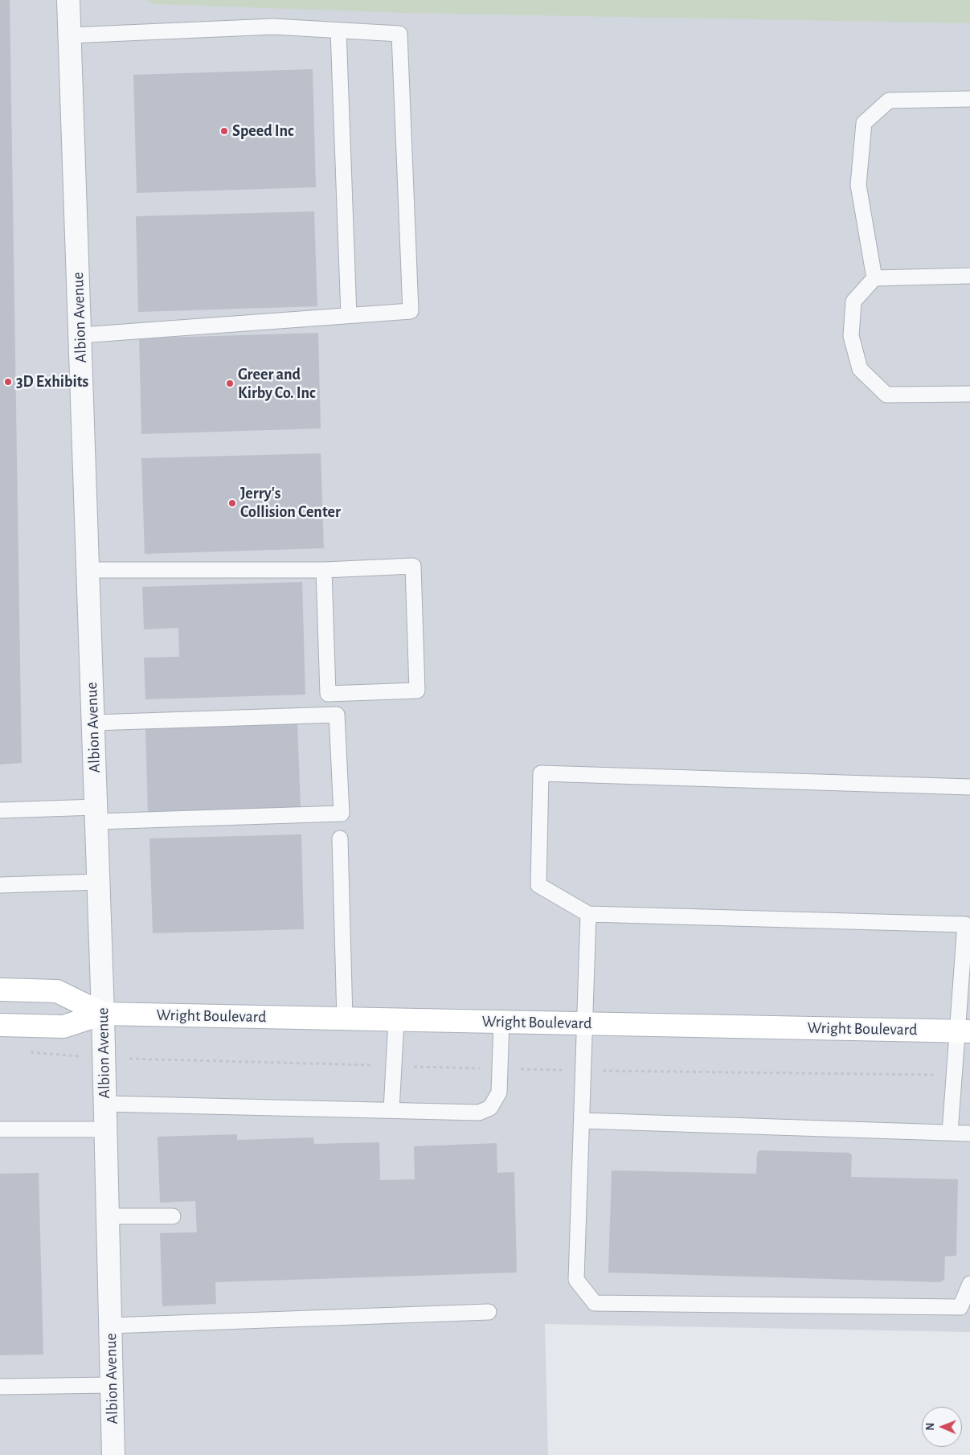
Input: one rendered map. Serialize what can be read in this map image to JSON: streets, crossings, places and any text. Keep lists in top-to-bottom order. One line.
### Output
{"streets":{"street":["Albion Avenue","Wright Boulevard"]},"crossings":[["Albion Avenue","Wright Boulevard"]],"places":["Speed Inc","3D Exhibits","Greer and Kirby Co. Inc","Jerry's Collision Center"],"north":"left"}
